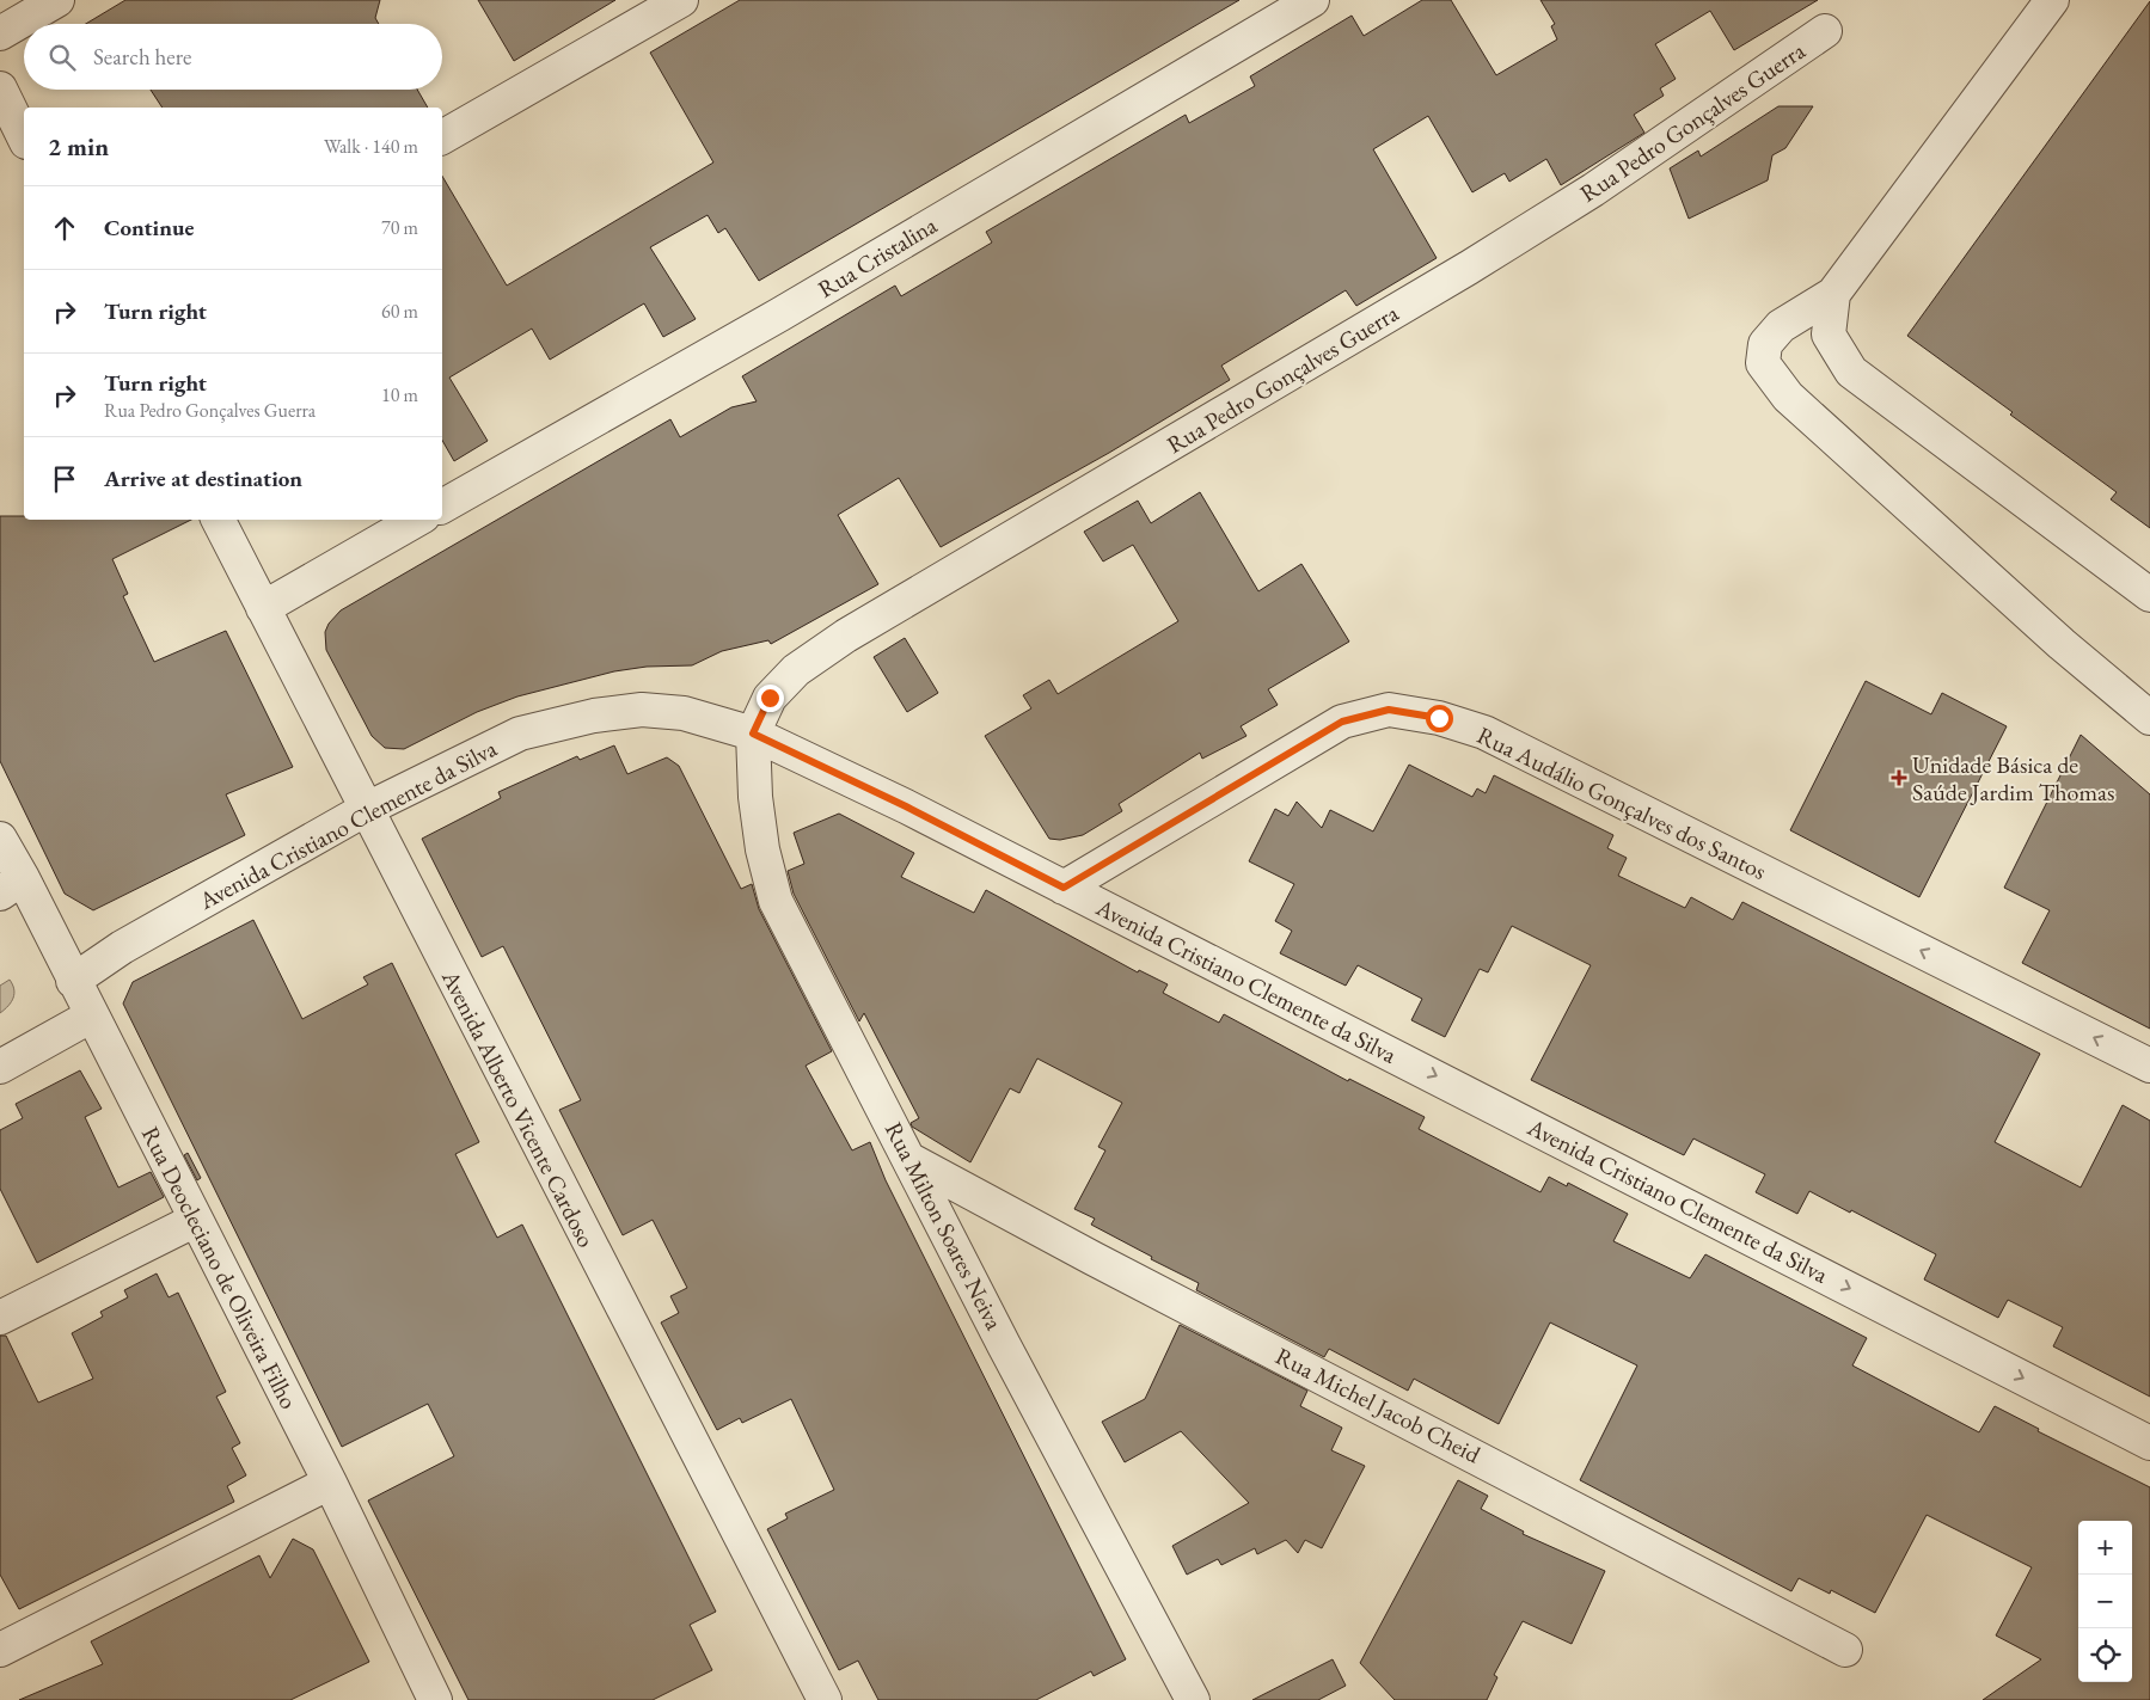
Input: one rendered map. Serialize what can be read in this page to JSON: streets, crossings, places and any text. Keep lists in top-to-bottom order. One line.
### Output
{"streets":{"street":["Rua Pedro Gonçalves Guerra","Rua Cristalina","Rua Audálio Gonçalves dos Santos","Avenida Cristiano Clemente da Silva","Avenida Alberto Vicente Cardoso","Rua Milton Soares Neiva","Rua Deocleciano de Oliveira Filho","Rua Michel Jacob Cheid"]},"crossings":[["Rua Pedro Gonçalves Guerra","Avenida Cristiano Clemente da Silva"],["Rua Pedro Gonçalves Guerra","Rua Milton Soares Neiva"],["Rua Audálio Gonçalves dos Santos","Avenida Cristiano Clemente da Silva"],["Avenida Cristiano Clemente da Silva","Avenida Alberto Vicente Cardoso"],["Avenida Cristiano Clemente da Silva","Rua Milton Soares Neiva"],["Avenida Cristiano Clemente da Silva","Rua Deocleciano de Oliveira Filho"],["Rua Milton Soares Neiva","Rua Michel Jacob Cheid"]],"one_way":["Rua Audálio Gonçalves dos Santos","Avenida Cristiano Clemente da Silva"],"places":{"health":["Unidade Básica de Saúde Jardim Thomas"]},"page":{"search":"Search here","heading":["2 min","Walk · 140 m"],"list":[["Continue","70 m"],["Turn right","60 m"],["Turn right","Rua Pedro Gonçalves Guerra","10 m"],"Arrive at destination"],"map_buttons":["+","−"]}}
